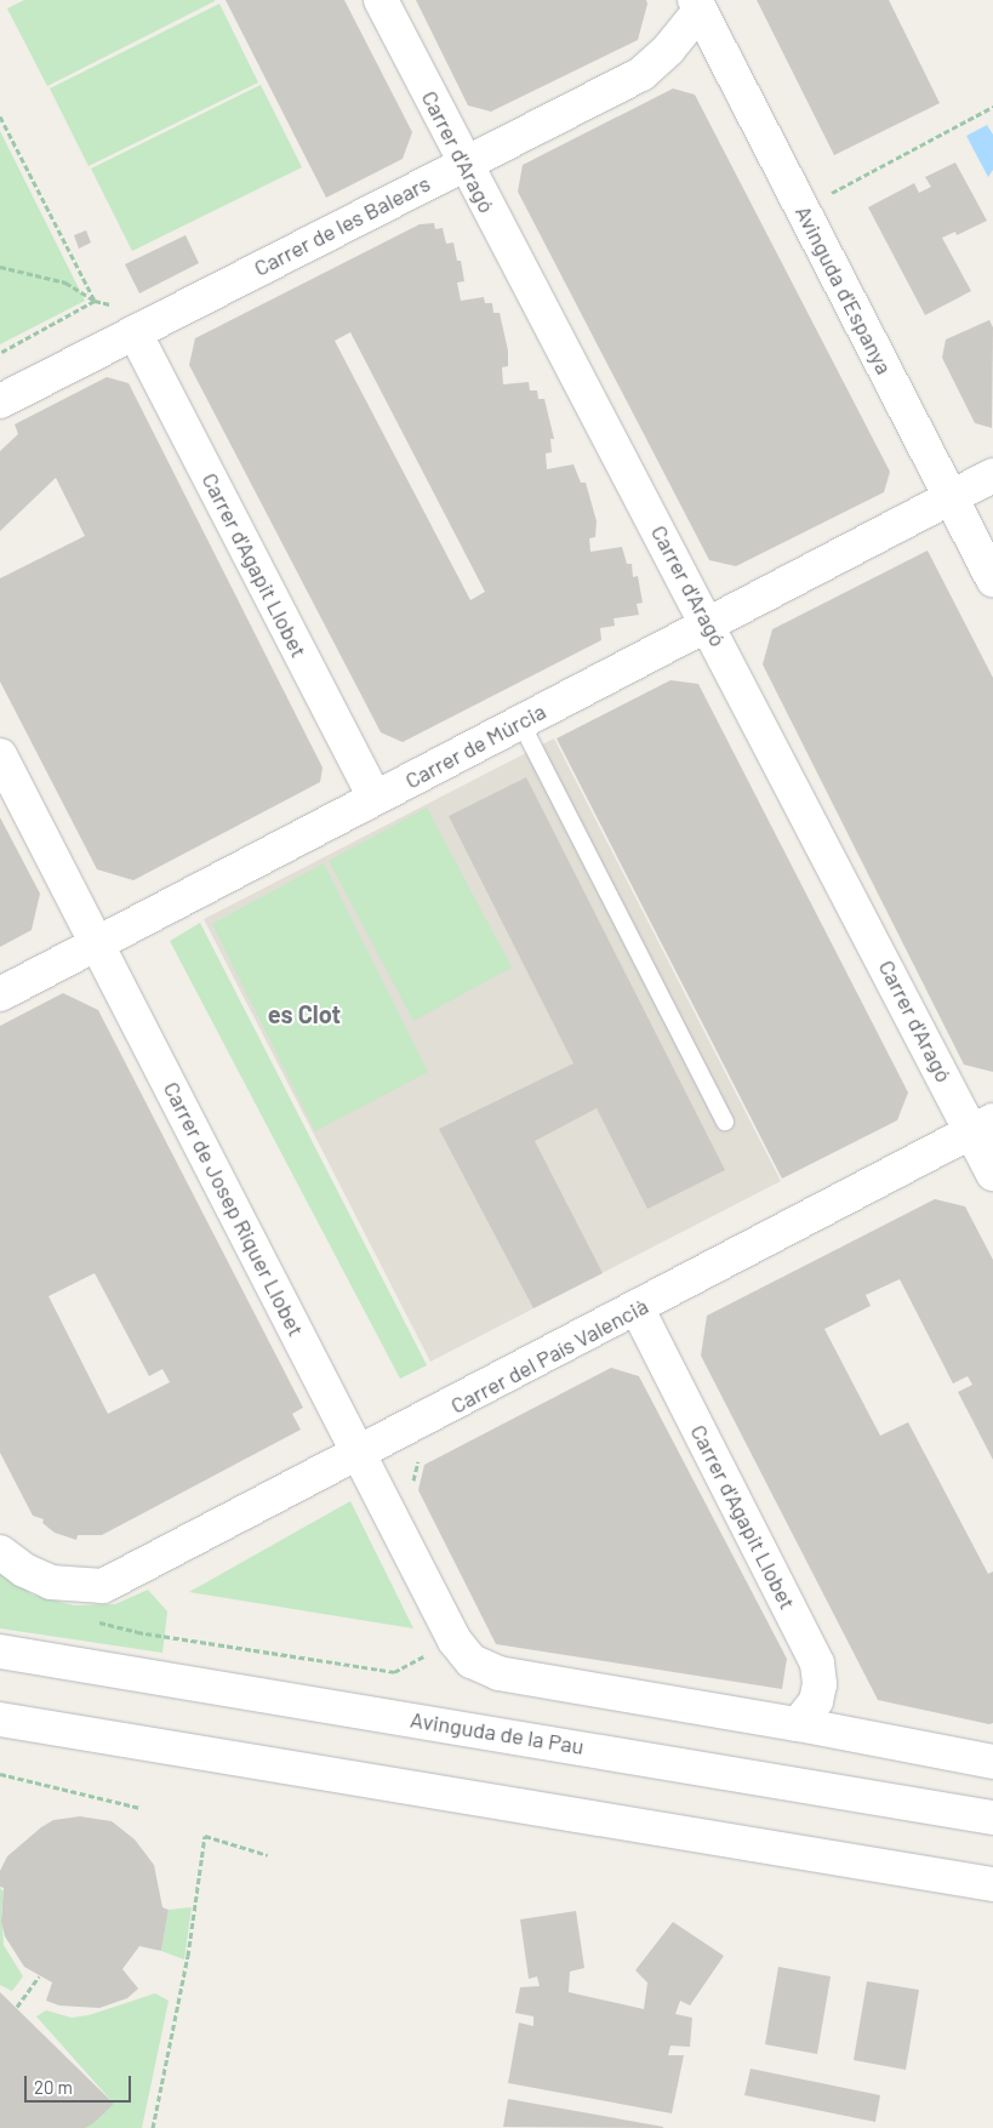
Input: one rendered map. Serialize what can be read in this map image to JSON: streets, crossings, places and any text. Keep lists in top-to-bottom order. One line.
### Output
{"streets":{"street":["Carrer d'Aragó","Carrer de les Balears","Avinguda d'Espanya","Carrer d'Agapit Llobet","Carrer de Múrcia","Carrer de Josep Riquer Llobet","Carrer del País Valencià","Avinguda de la Pau"]},"crossings":[["Carrer d'Aragó","Carrer de les Balears"],["Carrer d'Aragó","Carrer de Múrcia"],["Carrer d'Aragó","Carrer del País Valencià"],["Carrer de les Balears","Avinguda d'Espanya"],["Carrer de les Balears","Carrer d'Agapit Llobet"],["Avinguda d'Espanya","Carrer de Múrcia"],["Carrer d'Agapit Llobet","Carrer de Múrcia"],["Carrer d'Agapit Llobet","Carrer de Josep Riquer Llobet"],["Carrer d'Agapit Llobet","Carrer del País Valencià"],["Carrer de Múrcia","Carrer de Josep Riquer Llobet"],["Carrer de Josep Riquer Llobet","Carrer del País Valencià"]],"districts":["es Clot"],"scale_bar":"20 m"}
